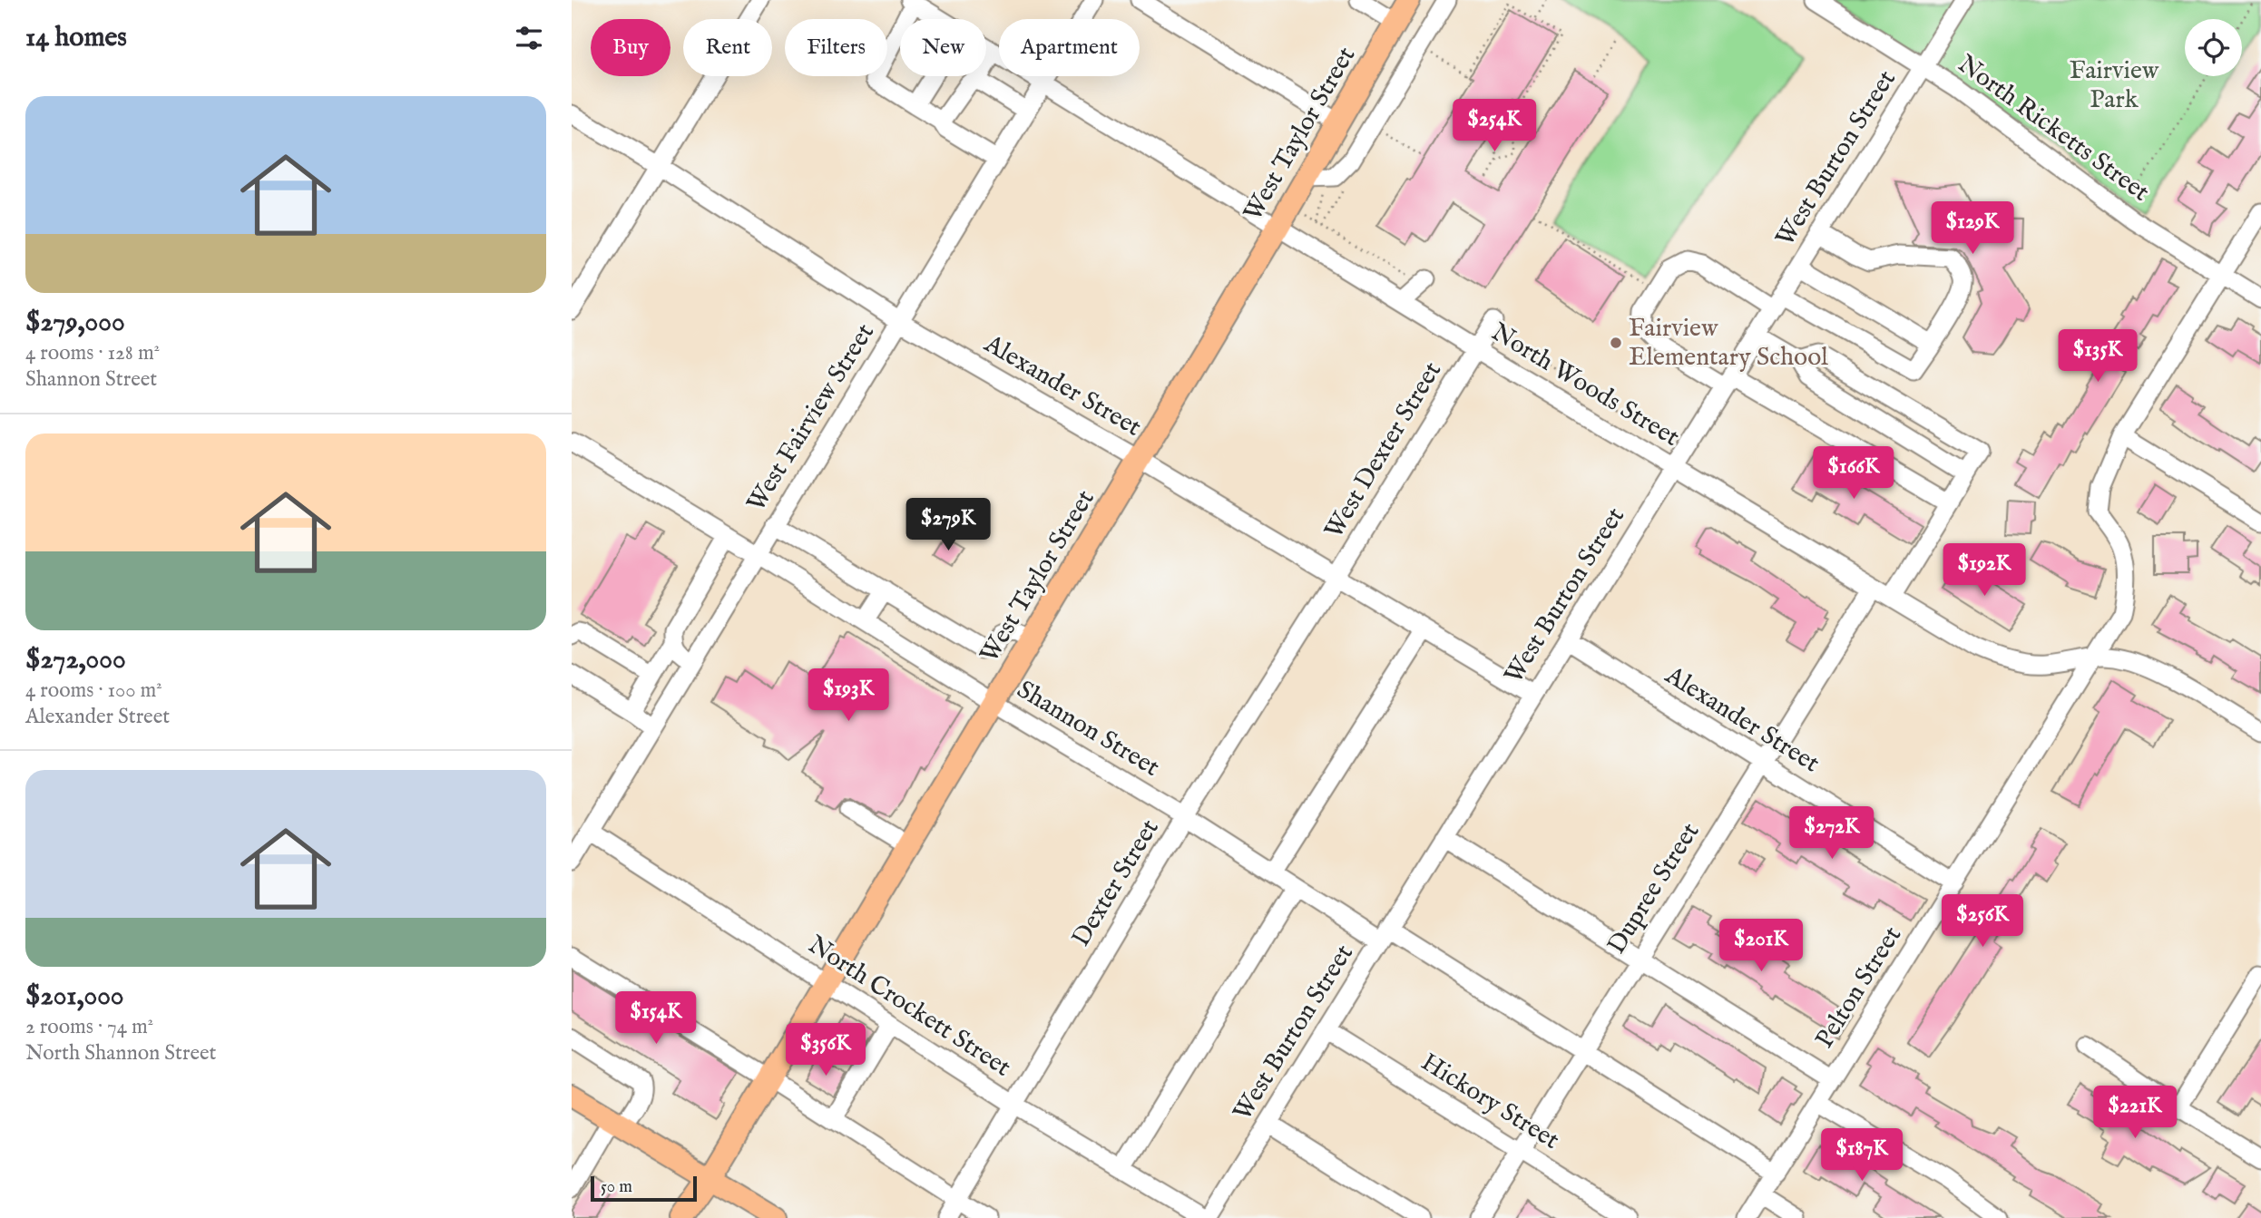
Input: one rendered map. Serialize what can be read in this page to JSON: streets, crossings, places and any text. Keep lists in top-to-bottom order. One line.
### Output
{"streets":{"main road":["West Taylor Street"],"street":["North Ricketts Street","West Burton Street","North Woods Street","Alexander Street","West Fairview Street","West Dexter Street","Shannon Street","Dexter Street","Dupree Street","Pelton Street","North Crockett Street","Hickory Street"]},"crossings":[["North Ricketts Street","West Burton Street"],["West Taylor Street","North Woods Street"],["West Taylor Street","Alexander Street"],["West Taylor Street","Shannon Street"],["West Taylor Street","North Crockett Street"],["West Burton Street","North Woods Street"],["West Burton Street","Alexander Street"],["West Burton Street","Shannon Street"],["West Burton Street","Hickory Street"],["North Woods Street","West Fairview Street"],["North Woods Street","West Dexter Street"],["North Woods Street","Dupree Street"],["North Woods Street","Pelton Street"],["Alexander Street","West Fairview Street"],["Alexander Street","West Dexter Street"],["Alexander Street","Dexter Street"],["Alexander Street","Dupree Street"],["Alexander Street","Pelton Street"],["West Fairview Street","Shannon Street"],["West Fairview Street","North Crockett Street"],["West Dexter Street","Dexter Street"],["Shannon Street","Dexter Street"],["Shannon Street","Dupree Street"],["Shannon Street","Pelton Street"],["Dexter Street","North Crockett Street"],["Dupree Street","Hickory Street"]],"parks":["Fairview Park"],"places":["Fairview Elementary School"],"scale_bar":"50 m","page":{"heading":"14 homes","chip":["Buy","Rent","Filters","New","Apartment"],"list":[{"name":"$279,000","note":"4 rooms · 128 m² · Shannon Street"},{"name":"$272,000","note":"4 rooms · 100 m² · Alexander Street"},{"name":"$201,000","note":"2 rooms · 74 m² · North Shannon Street"}],"price":["$254K","$129K","$135K","$166K","$279K","$192K","$193K","$272K","$256K","$201K","$154K","$356K","$221K","$187K"],"scale":"50 m"}}
